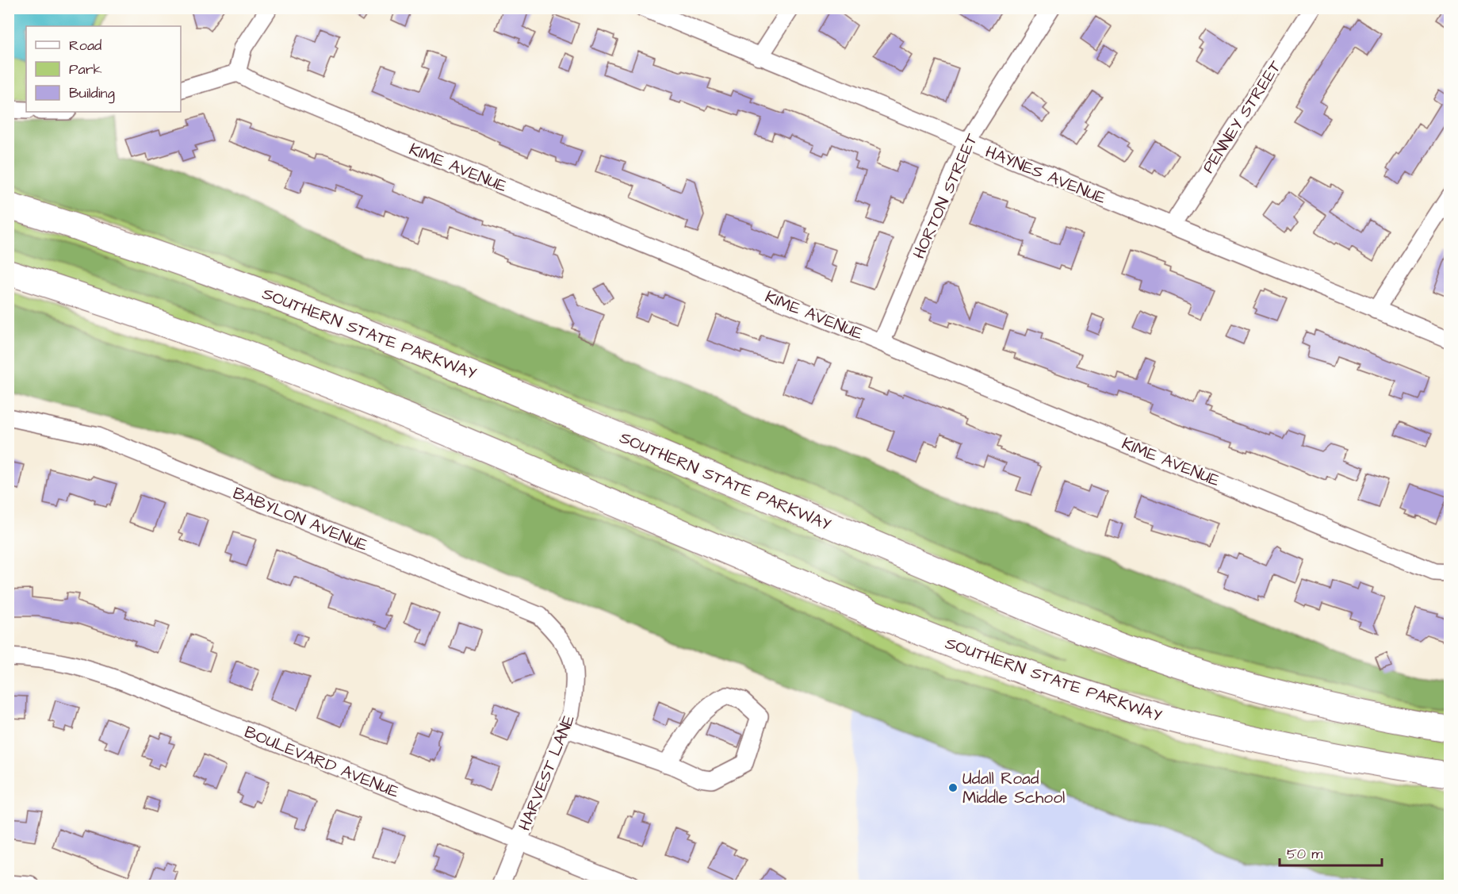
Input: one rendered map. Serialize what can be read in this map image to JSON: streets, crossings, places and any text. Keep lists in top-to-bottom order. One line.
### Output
{"streets":{"highway":["SOUTHERN STATE PARKWAY"],"street":["PENNEY STREET","KIME AVENUE","HAYNES AVENUE","HORTON STREET","BABYLON AVENUE","BOULEVARD AVENUE","HARVEST LANE"]},"crossings":[["PENNEY STREET","HAYNES AVENUE"],["KIME AVENUE","HORTON STREET"],["HAYNES AVENUE","HORTON STREET"],["BABYLON AVENUE","HARVEST LANE"],["BOULEVARD AVENUE","HARVEST LANE"]],"places":["Udall Road Middle School"],"legend":["Road","Park","Building"],"scale_bar":"50 m"}
